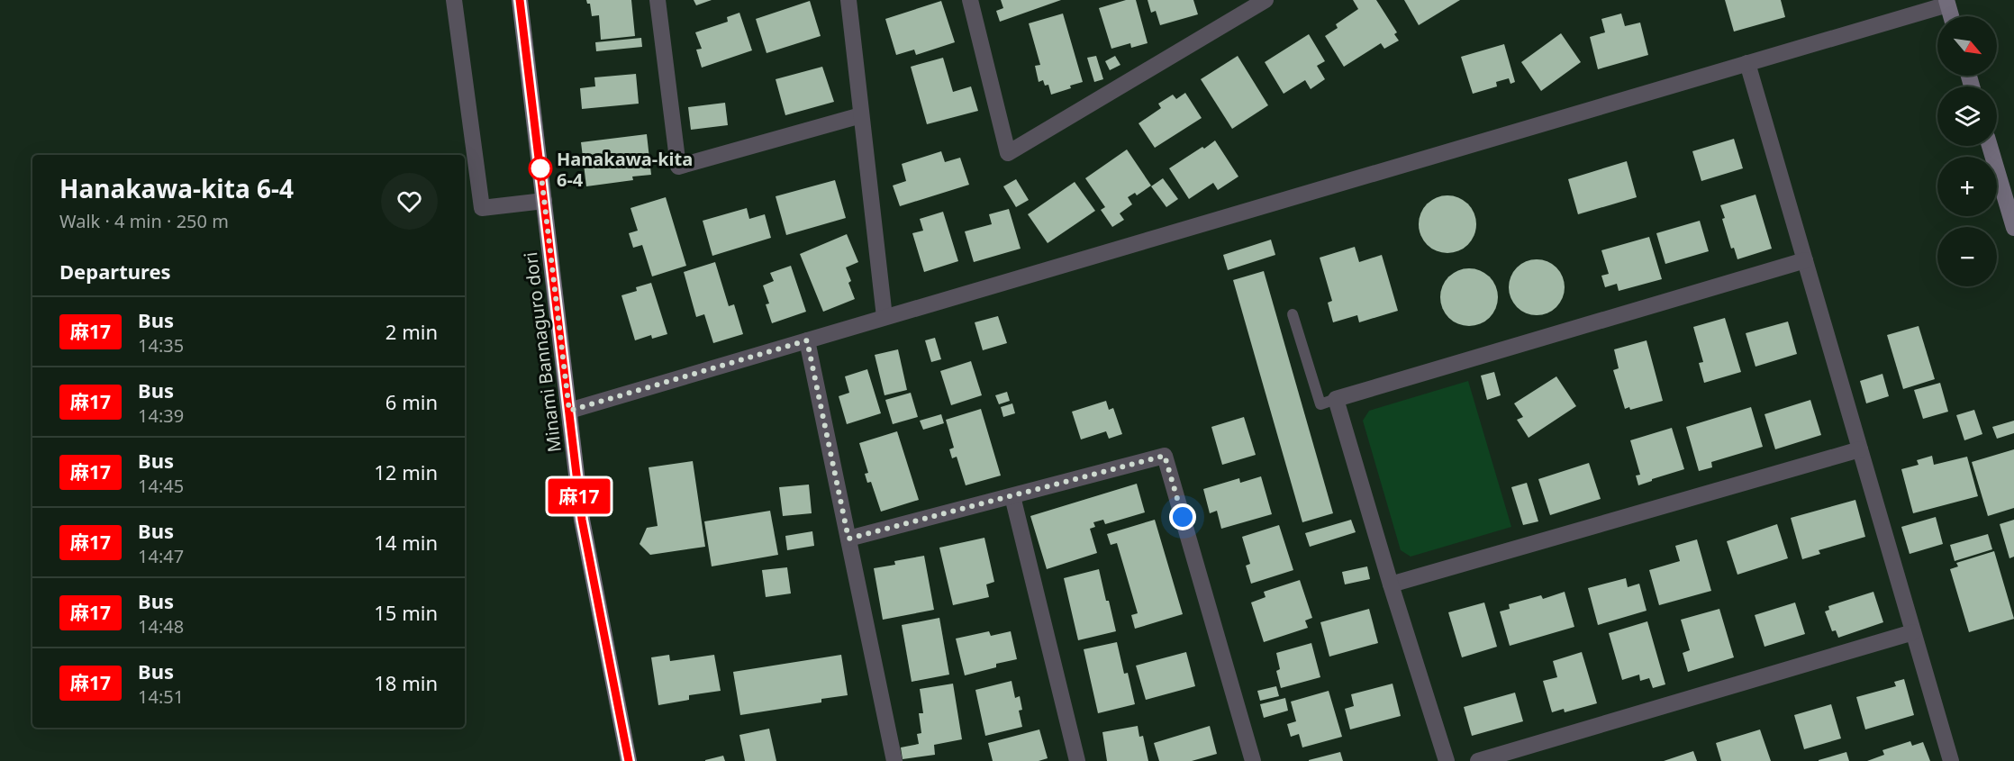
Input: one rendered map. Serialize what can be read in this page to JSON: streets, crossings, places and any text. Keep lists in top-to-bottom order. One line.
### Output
{"streets":{"street":["Minami Bannaguro dori"]},"places":["Hanakawa-kita 6-4"],"lines":["bus line 麻17"],"north":"bottom right","page":{"on_map":"麻17","map_buttons":["+","−"],"heading":[["Hanakawa-kita 6-4","Walk · 4 min · 250 m"],"Departures"],"list":[{"mark":"麻17","name":"Bus","note":"14:35","value":"2 min"},{"mark":"麻17","name":"Bus","note":"14:39","value":"6 min"},{"mark":"麻17","name":"Bus","note":"14:45","value":"12 min"},{"mark":"麻17","name":"Bus","note":"14:47","value":"14 min"},{"mark":"麻17","name":"Bus","note":"14:48","value":"15 min"},{"mark":"麻17","name":"Bus","note":"14:51","value":"18 min"}]}}
